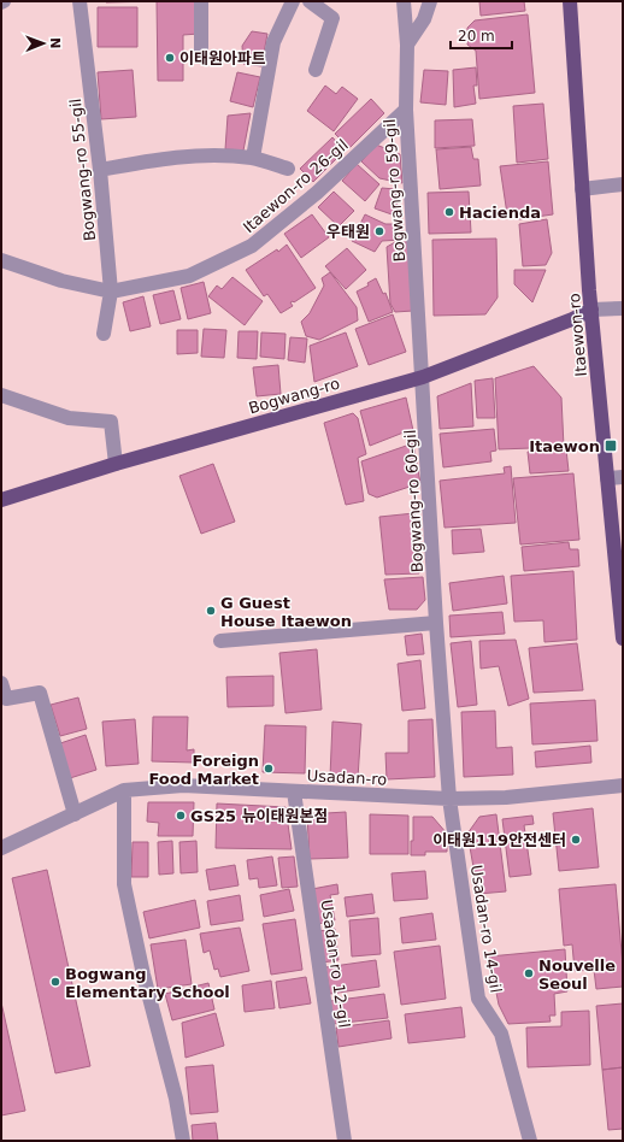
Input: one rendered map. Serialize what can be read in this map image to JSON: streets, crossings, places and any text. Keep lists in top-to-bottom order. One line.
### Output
{"streets":{"main road":["Itaewon-ro","Bogwang-ro"],"street":["Bogwang-ro 55-gil","Itaewon-ro 26-gil","Bogwang-ro 59-gil","Bogwang-ro 60-gil","Usadan-ro","Usadan-ro 14-gil","Usadan-ro 12-gil"]},"crossings":[["Bogwang-ro 55-gil","Itaewon-ro 26-gil"],["Itaewon-ro 26-gil","Bogwang-ro 59-gil"],["Bogwang-ro 59-gil","Bogwang-ro"],["Bogwang-ro 59-gil","Bogwang-ro 60-gil"],["Itaewon-ro","Bogwang-ro"],["Bogwang-ro","Bogwang-ro 60-gil"],["Bogwang-ro 60-gil","Usadan-ro"],["Bogwang-ro 60-gil","Usadan-ro 14-gil"],["Usadan-ro","Usadan-ro 14-gil"],["Usadan-ro","Usadan-ro 12-gil"]],"places":{"other":["이태원아파트","Hacienda","우태원","G Guest House Itaewon","Foreign Food Market","GS25 뉴이태원본점","이태원119안전센터","Nouvelle Seoul","Bogwang Elementary School"],"transit":["Itaewon"]},"scale_bar":"20 m","north":"right"}
